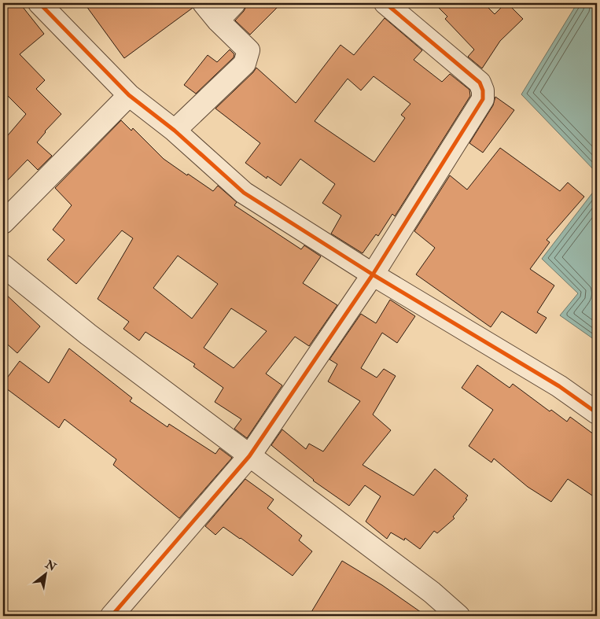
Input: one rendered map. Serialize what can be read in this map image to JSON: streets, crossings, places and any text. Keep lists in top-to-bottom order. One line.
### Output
{"north":"top right"}
